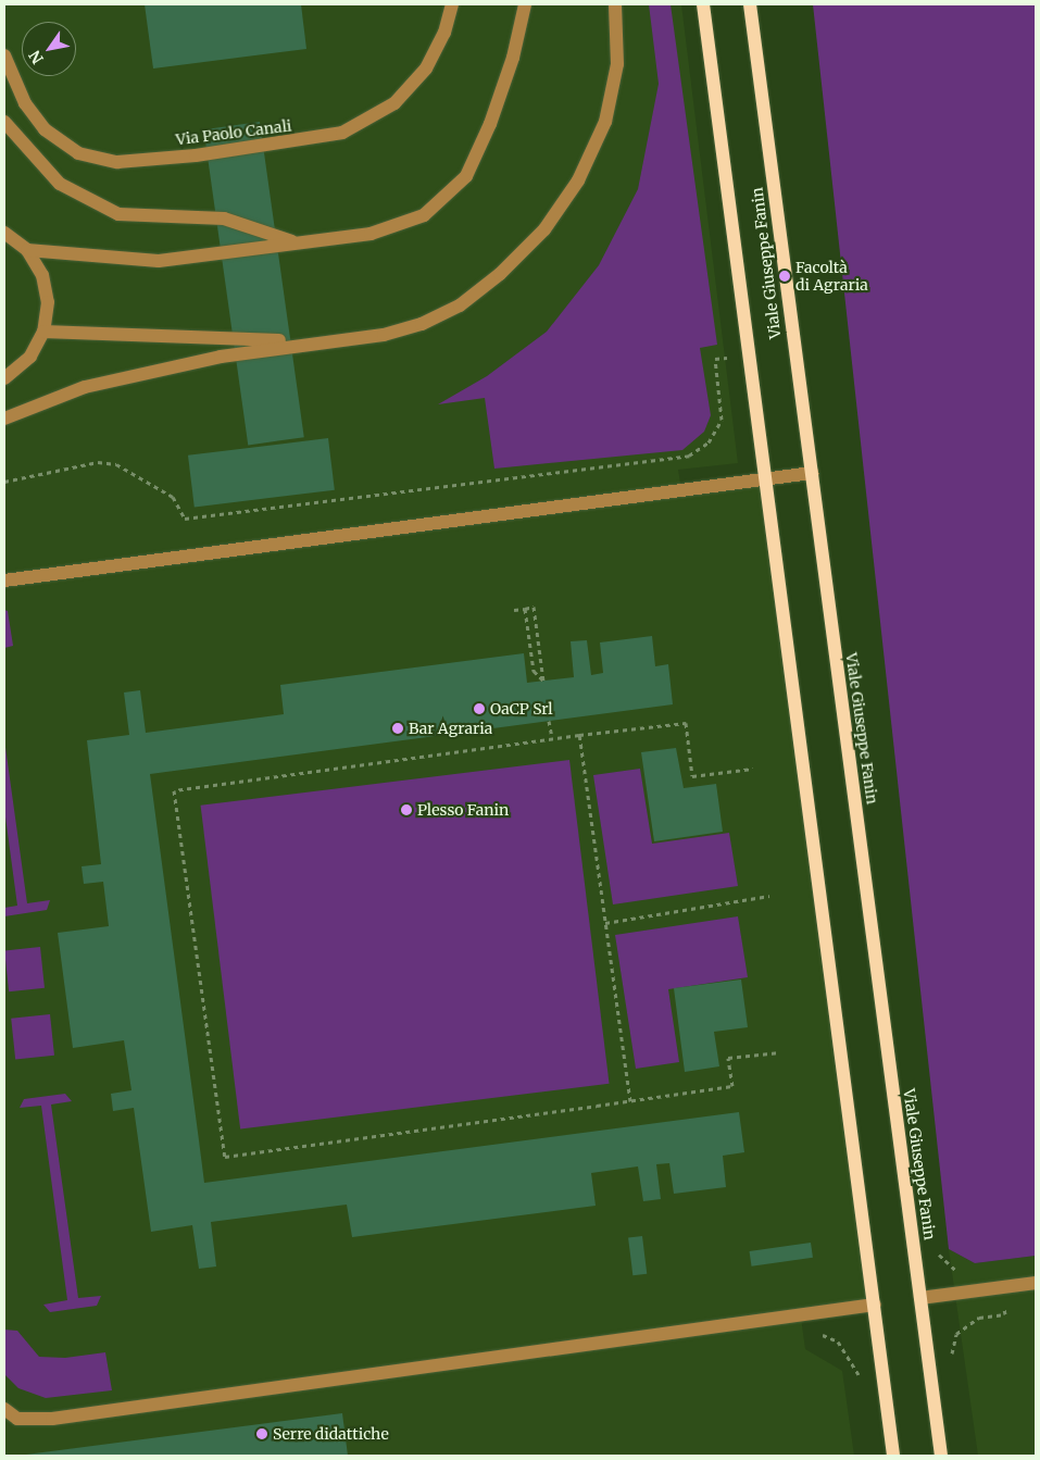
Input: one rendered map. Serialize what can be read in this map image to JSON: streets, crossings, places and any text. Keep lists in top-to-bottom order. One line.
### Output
{"streets":{"main road":["Viale Giuseppe Fanin"],"street":["Via Paolo Canali"]},"places":["Facoltà di Agraria","OaCP Srl","Bar Agraria","Plesso Fanin","Serre didattiche"],"north":"bottom left"}
